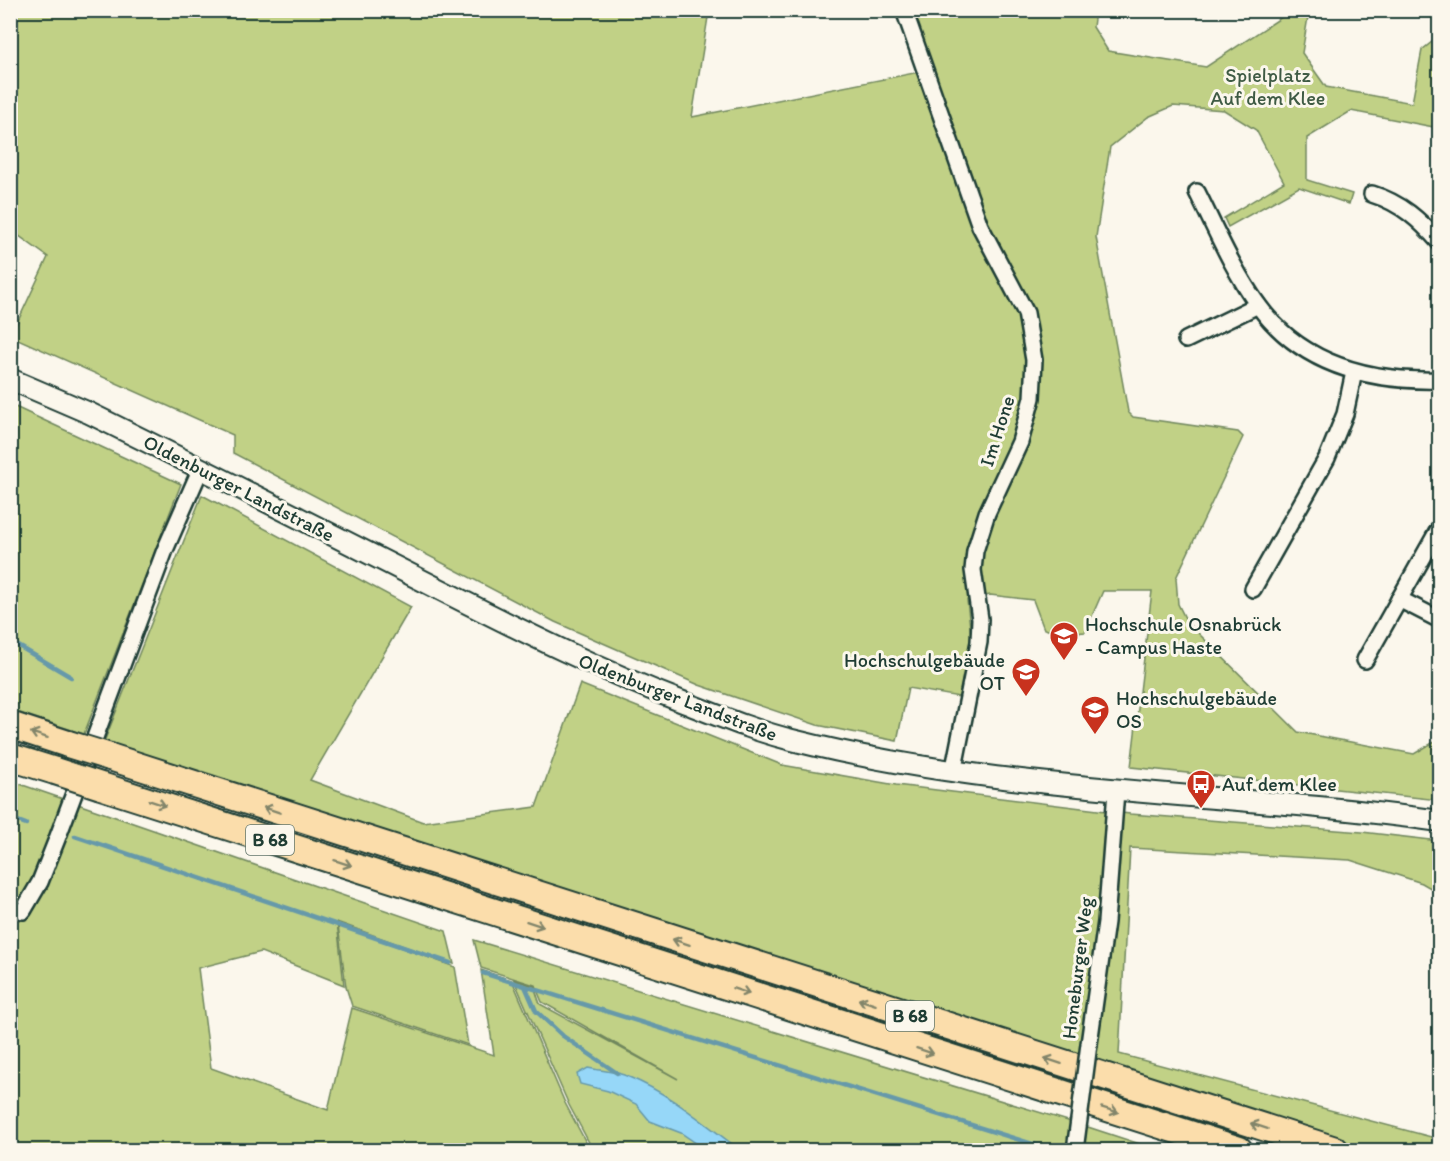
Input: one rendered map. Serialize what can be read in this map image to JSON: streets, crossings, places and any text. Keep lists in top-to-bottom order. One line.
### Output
{"streets":{"highway":["B 68"],"street":["Im Hone","Oldenburger Landstraße","Honeburger Weg"]},"crossings":[["Im Hone","Oldenburger Landstraße"],["Oldenburger Landstraße","Honeburger Weg"]],"parks":["Spielplatz Auf dem Klee"],"places":{"school or university":["Hochschule Osnabrück - Campus Haste","Hochschulgebäude OT","Hochschulgebäude OS"],"bus stop":["Auf dem Klee"]}}
